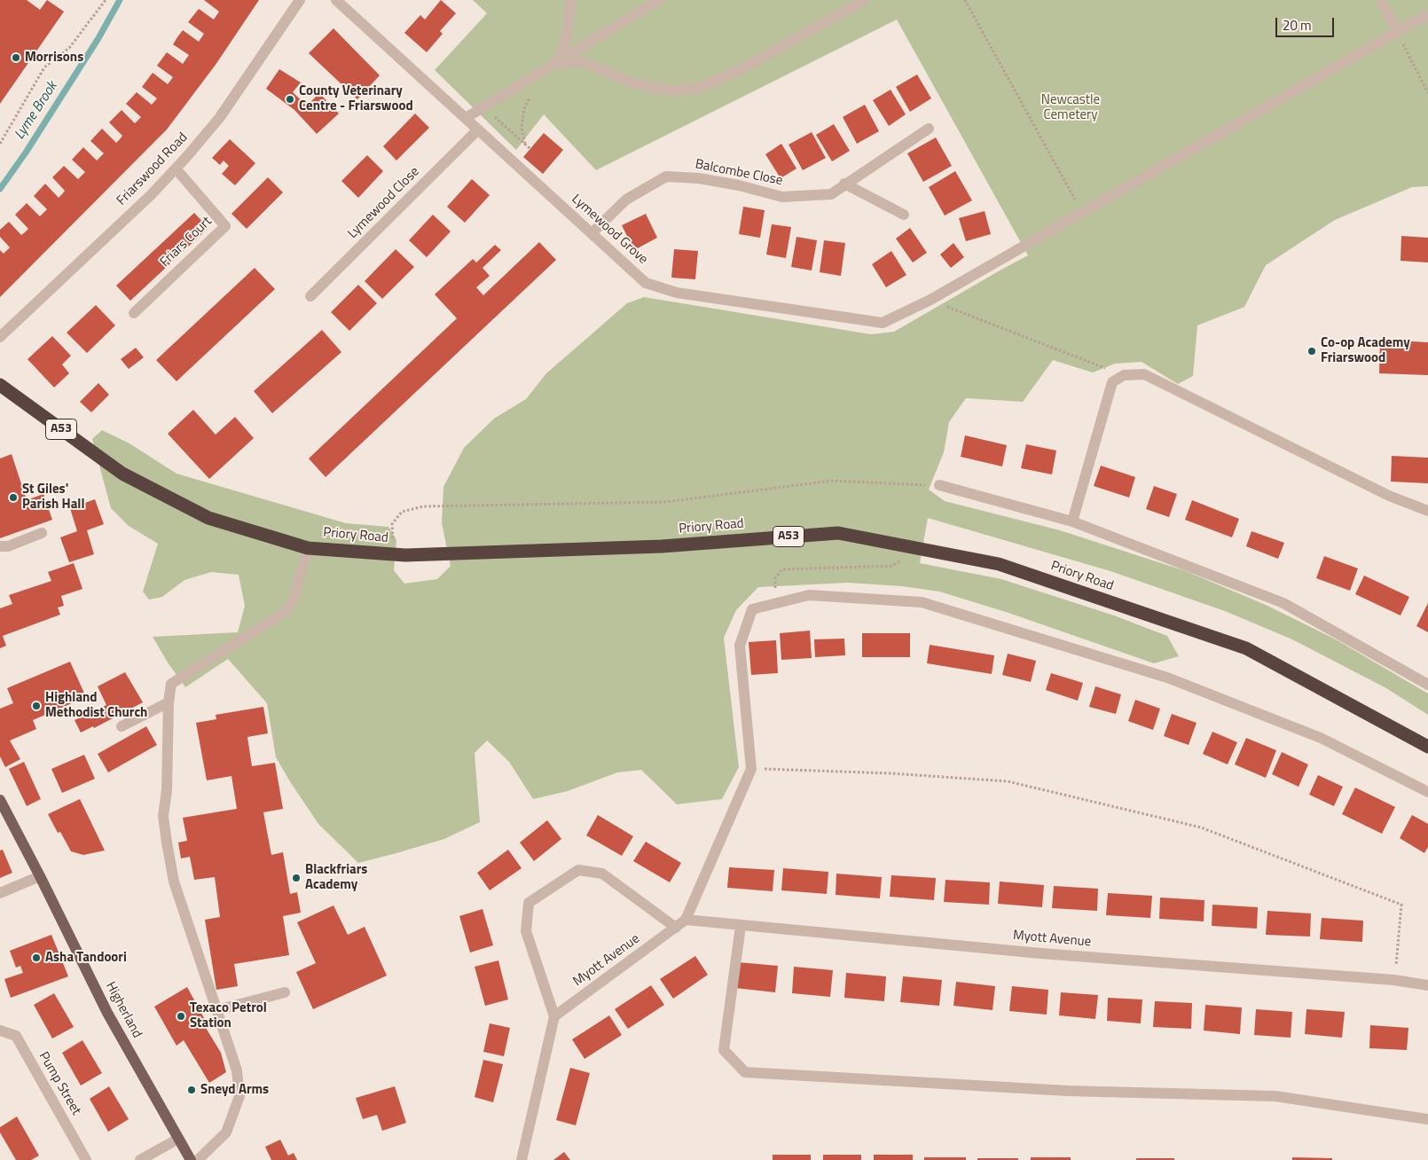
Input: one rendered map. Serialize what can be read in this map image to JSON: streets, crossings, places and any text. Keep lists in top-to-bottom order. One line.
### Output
{"streets":{"highway":["A53","Priory Road"],"main road":["Higherland"],"street":["Friarswood Road","Balcombe Close","Lymewood Close","Lymewood Grove","Friars Court","Myott Avenue","Pump Street"]},"crossings":[["Friarswood Road","Friars Court"],["Balcombe Close","Lymewood Grove"],["Lymewood Close","Lymewood Grove"]],"water":["Lyme Brook"],"parks":["Newcastle Cemetery"],"places":["Morrisons","County Veterinary Centre - Friarswood","Co-op Academy Friarswood","St Giles' Parish Hall","Highland Methodist Church","Blackfriars Academy","Asha Tandoori","Texaco Petrol Station","Sneyd Arms"],"scale_bar":"20 m"}
